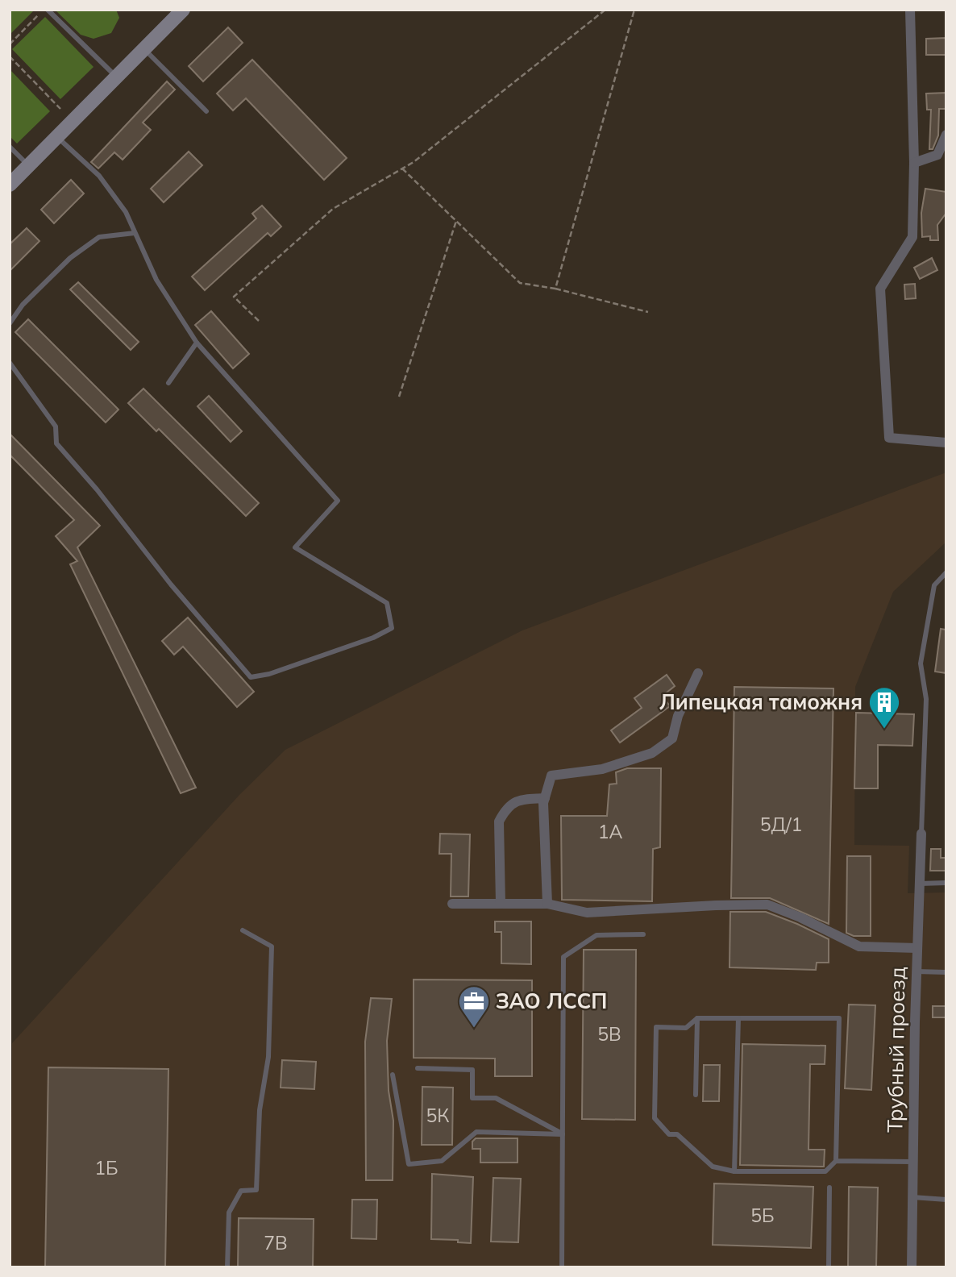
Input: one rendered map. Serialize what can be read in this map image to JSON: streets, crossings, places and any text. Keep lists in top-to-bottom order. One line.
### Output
{"streets":{"street":["Трубный проезд"]},"places":{"building":["Липецкая таможня"],"office":["ЗАО ЛССП"]},"house_numbers":["5Д/1","1А","5В","5К","1Б","5Б","7В"]}
